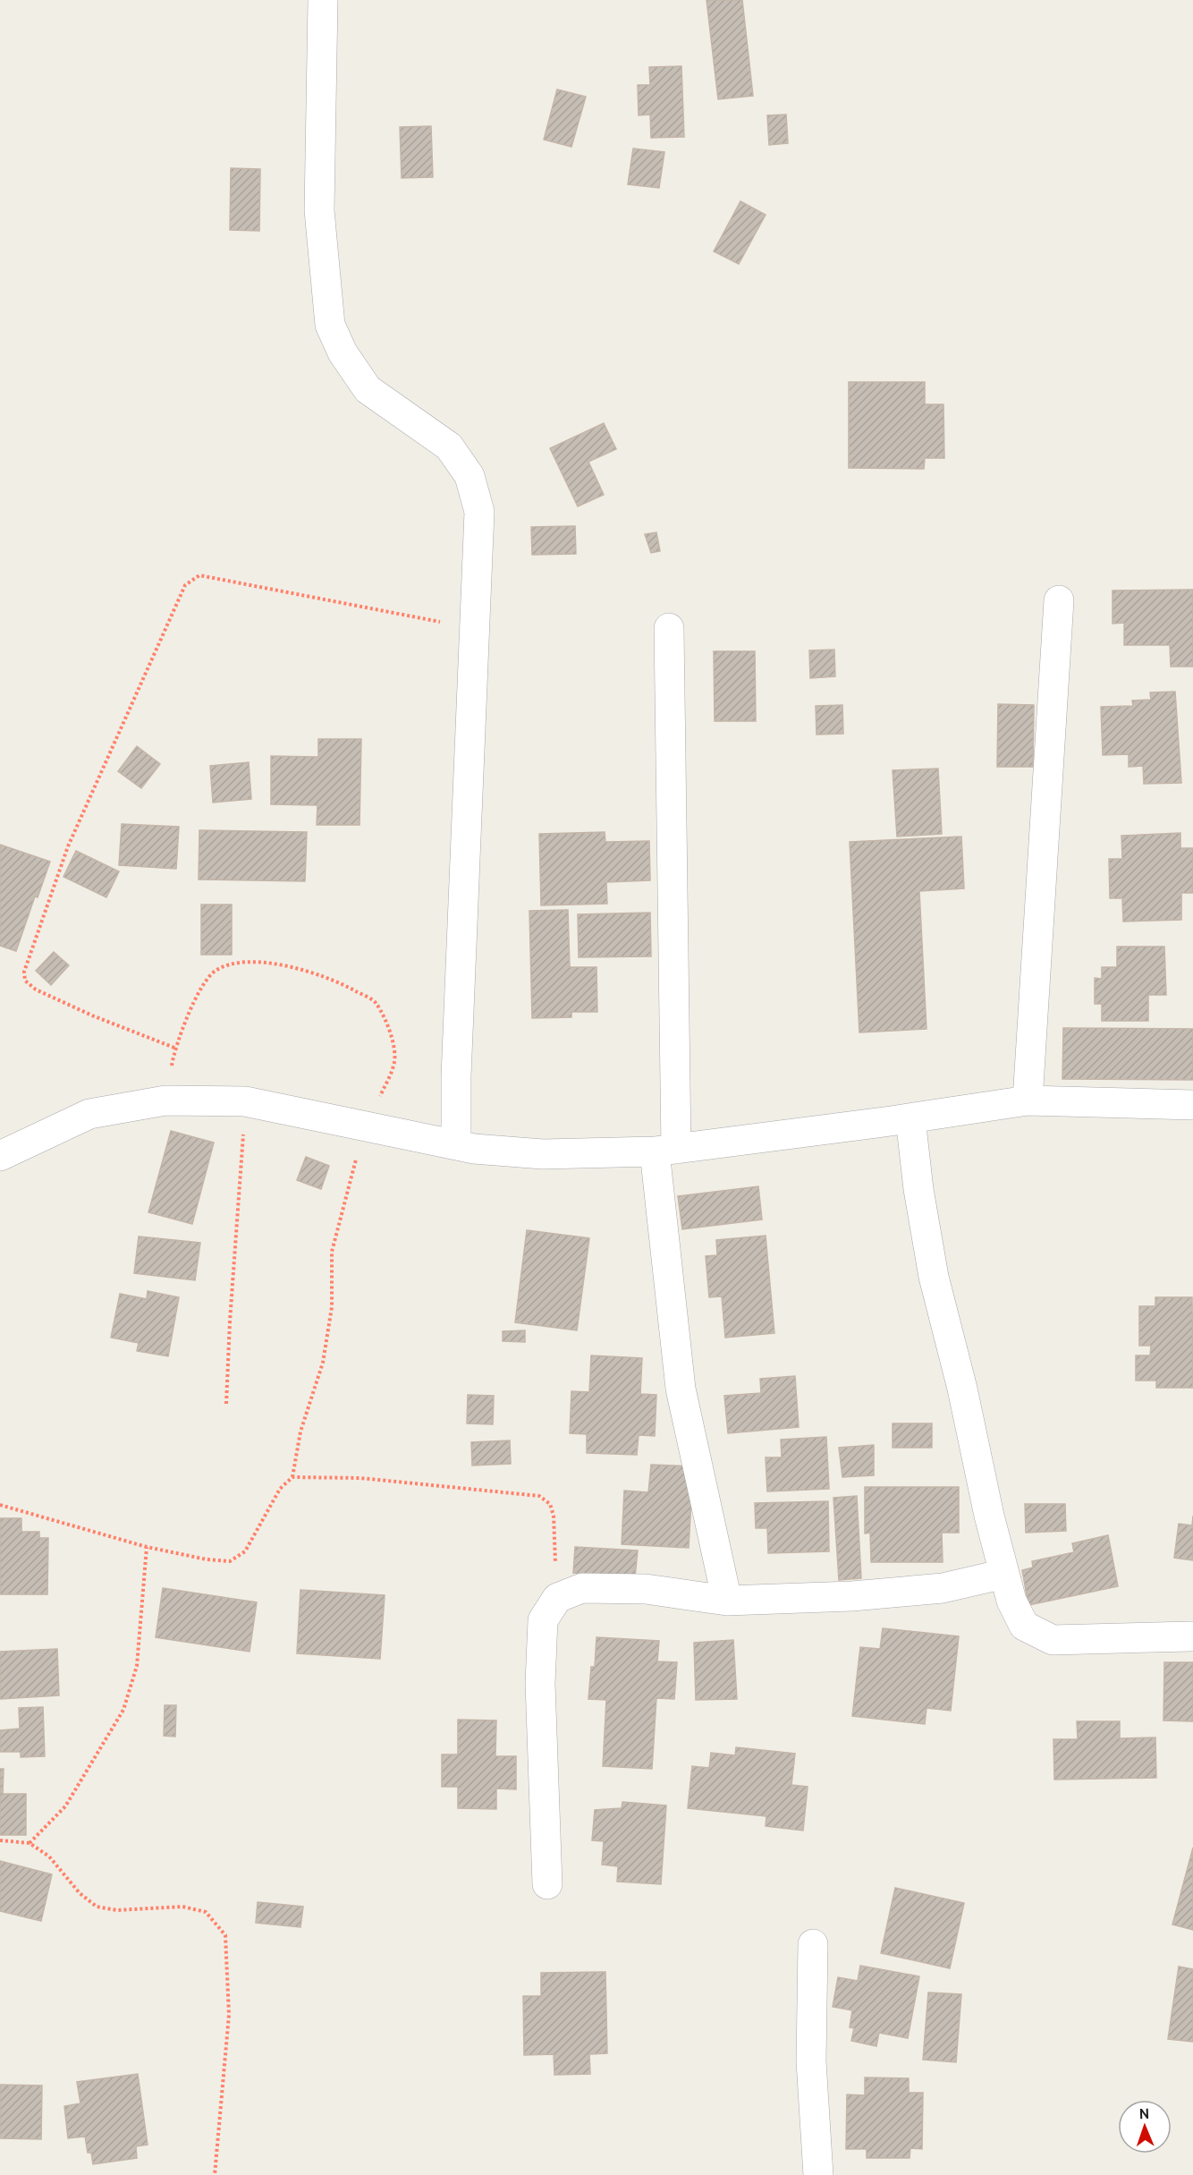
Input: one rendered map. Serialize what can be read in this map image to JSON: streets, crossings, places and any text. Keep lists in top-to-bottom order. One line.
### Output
{"north":"top"}
